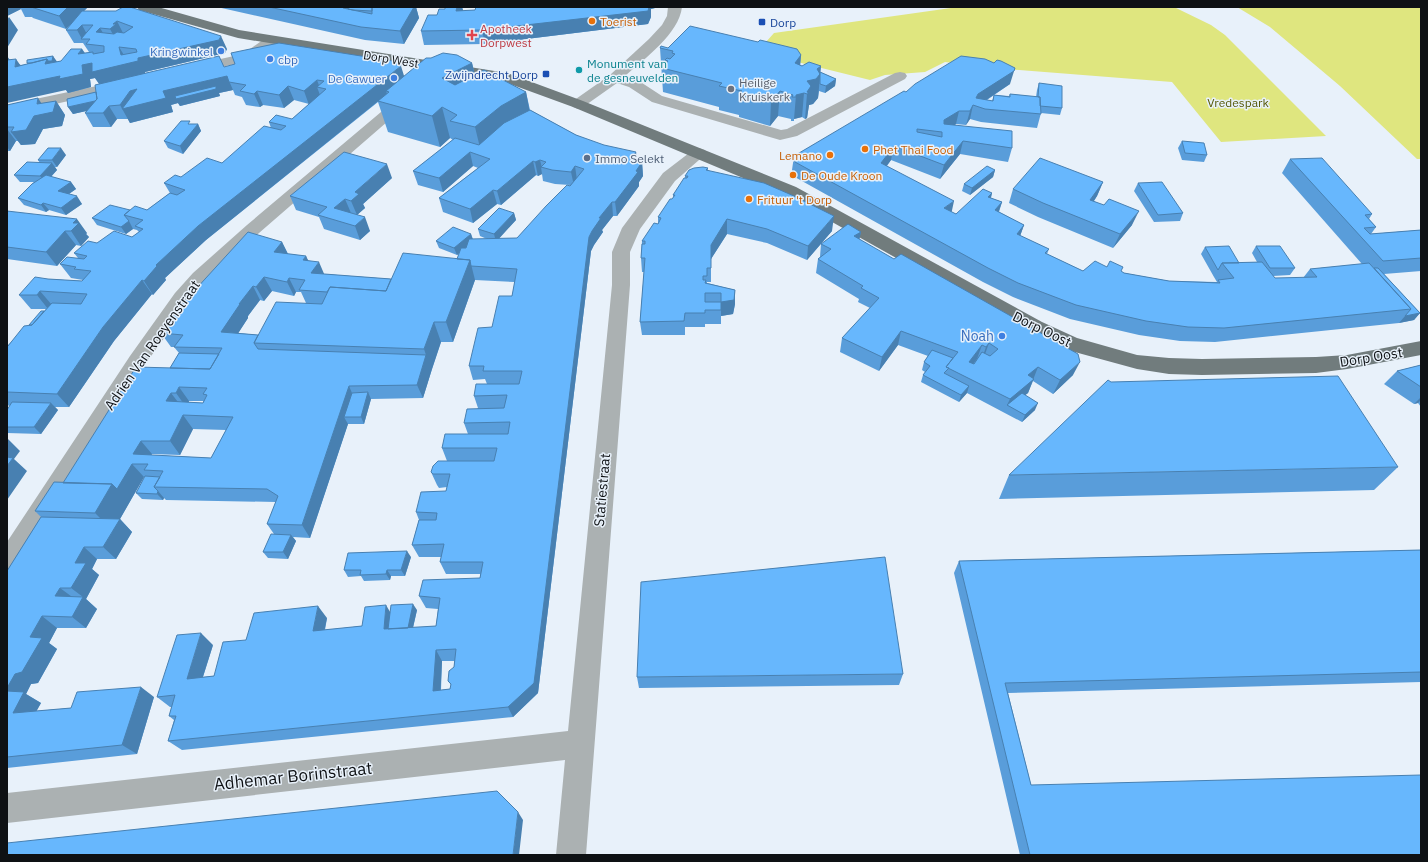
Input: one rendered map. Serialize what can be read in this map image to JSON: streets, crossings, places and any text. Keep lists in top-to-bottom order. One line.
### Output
{"streets":{"main road":["Dorp West","Dorp Oost"],"street":["Adrien Van Roeyenstraat","Statiestraat","Adhemar Borinstraat"]},"crossings":[["Dorp West","Dorp Oost"],["Dorp West","Adrien Van Roeyenstraat"],["Dorp West","Statiestraat"],["Dorp Oost","Statiestraat"],["Statiestraat","Adhemar Borinstraat"]],"parks":["Vredespark"],"places":{"other":["Toerist","Kringwinkel","cbp","Monument van de gesneuvelden","De Cawuer","Heilige Kruiskerk","Phet Thai Food","Lemano","Immo Selekt","De Oude Kroon","Frituur 't Dorp","Noah"],"transit":["Dorp","Zwijndrecht Dorp"],"health":["Apotheek Dorpwest"]}}
